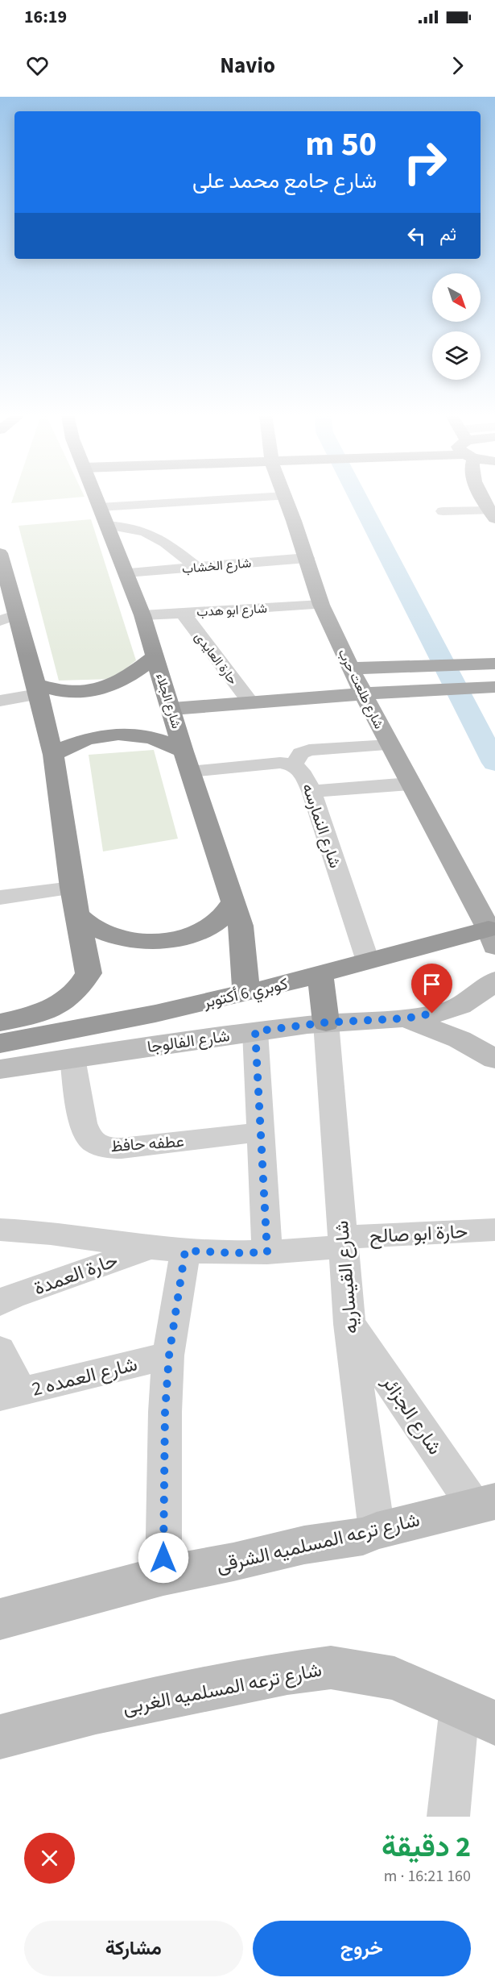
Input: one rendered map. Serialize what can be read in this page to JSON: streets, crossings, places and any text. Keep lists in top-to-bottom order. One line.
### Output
{"streets":{"highway":["شارع الجلاء","كوبري 6 أكتوبر"],"main road":["شارع طلعت حرب"],"street":["شارع الخشاب","شارع ابو هدب","حارة العايدى","شارع النمارسه","شارع الفالوجا","عطفه حافظ","حارة ابو صالح","حارة العمدة","شارع القيساريه","شارع العمده 2","شارع الجزائر","شارع ترعه المسلميه الشرقى","شارع ترعه المسلميه الغربى"]},"crossings":[["شارع الخشاب","شارع طلعت حرب"],["شارع الخشاب","شارع الجلاء"],["شارع ابو هدب","حارة العايدى"],["شارع ابو هدب","شارع طلعت حرب"],["شارع ابو هدب","شارع الجلاء"],["شارع طلعت حرب","كوبري 6 أكتوبر"],["شارع الجلاء","شارع النمارسه"],["شارع الجلاء","كوبري 6 أكتوبر"],["شارع النمارسه","كوبري 6 أكتوبر"],["شارع الفالوجا","عطفه حافظ"],["شارع الفالوجا","شارع القيساريه"],["حارة ابو صالح","حارة العمدة"],["حارة ابو صالح","شارع القيساريه"],["شارع القيساريه","شارع الجزائر"],["شارع القيساريه","شارع ترعه المسلميه الشرقى"],["شارع الجزائر","شارع ترعه المسلميه الشرقى"]],"north":"bottom right","page":{"status":"16:19","header":"Navio","turn":["50 m","شارع جامع محمد على"],"then":"ثم","heading":["2 دقيقة","160 m · 16:21"],"buttons":["خروج","مشاركة"]}}
